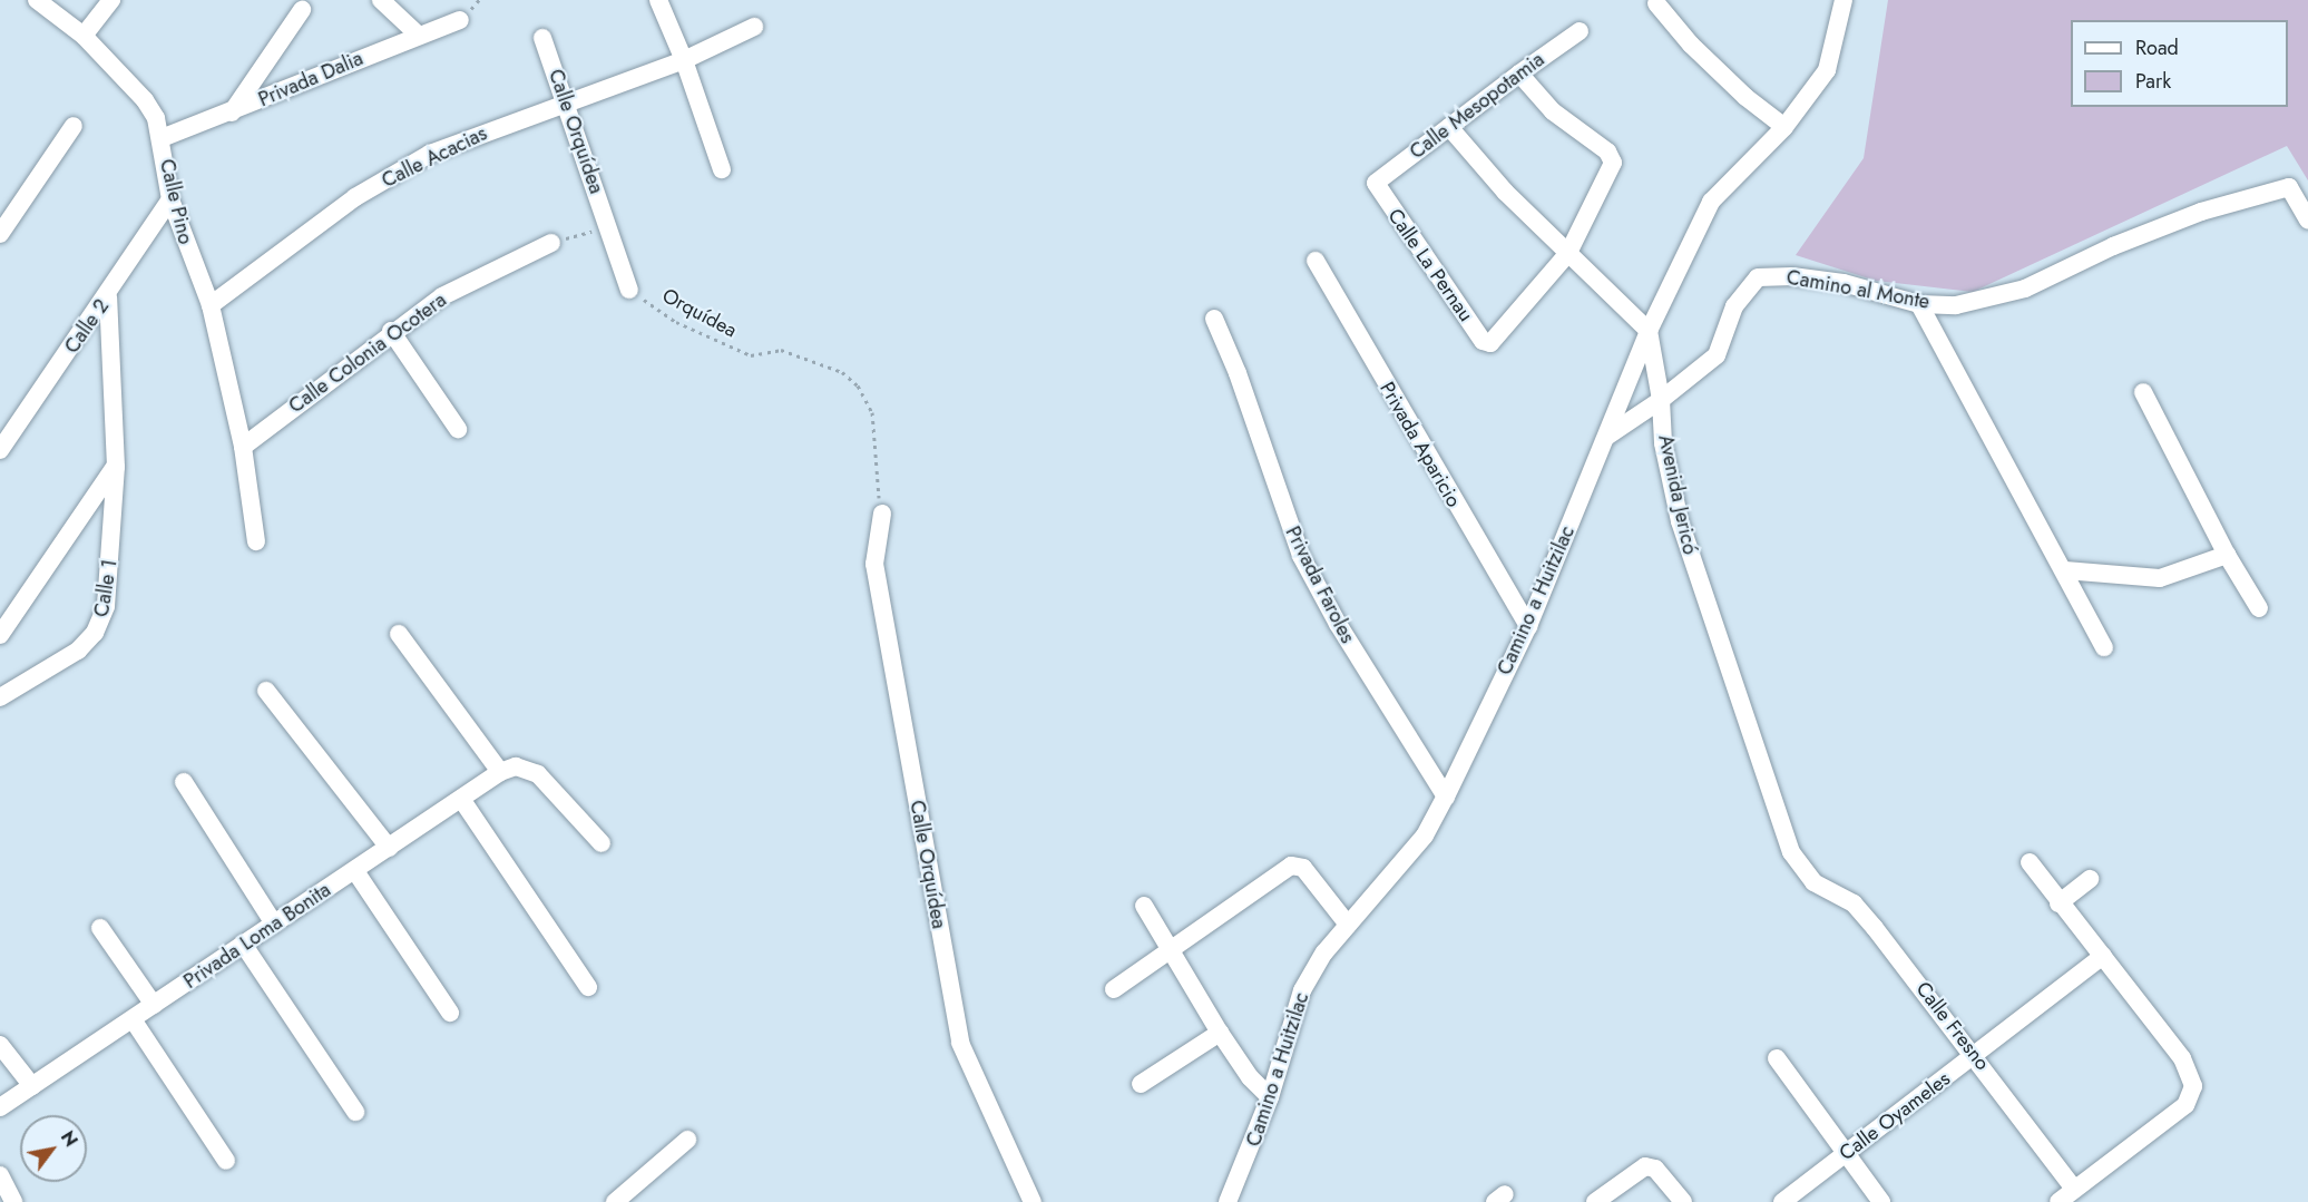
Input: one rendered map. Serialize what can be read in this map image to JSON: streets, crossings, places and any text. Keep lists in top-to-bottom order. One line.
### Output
{"streets":{"street":["Privada Dalia","Calle Mesopotamia","Calle Orquídea","Calle Acacias","Calle Pino","Calle La Pernau","Camino al Monte","Calle 2","Calle Colonia Ocotera","Privada Aparicio","Avenida Jericó","Privada Faroles","Calle 1","Camino a Huitzilac","Privada Loma Bonita","Calle Fresno","Calle Oyameles"],"path":["Orquídea"]},"crossings":[["Privada Dalia","Calle Pino"],["Calle Mesopotamia","Calle La Pernau"],["Calle Orquídea","Calle Acacias"],["Calle Orquídea","Orquídea"],["Calle Acacias","Calle Pino"],["Calle Pino","Calle 2"],["Calle Pino","Calle Colonia Ocotera"],["Camino al Monte","Avenida Jericó"],["Camino al Monte","Camino a Huitzilac"],["Calle 2","Calle 1"],["Privada Aparicio","Camino a Huitzilac"],["Avenida Jericó","Camino a Huitzilac"],["Avenida Jericó","Calle Fresno"],["Privada Faroles","Camino a Huitzilac"],["Calle Fresno","Calle Oyameles"]],"legend":["Road","Park"],"north":"top right"}
